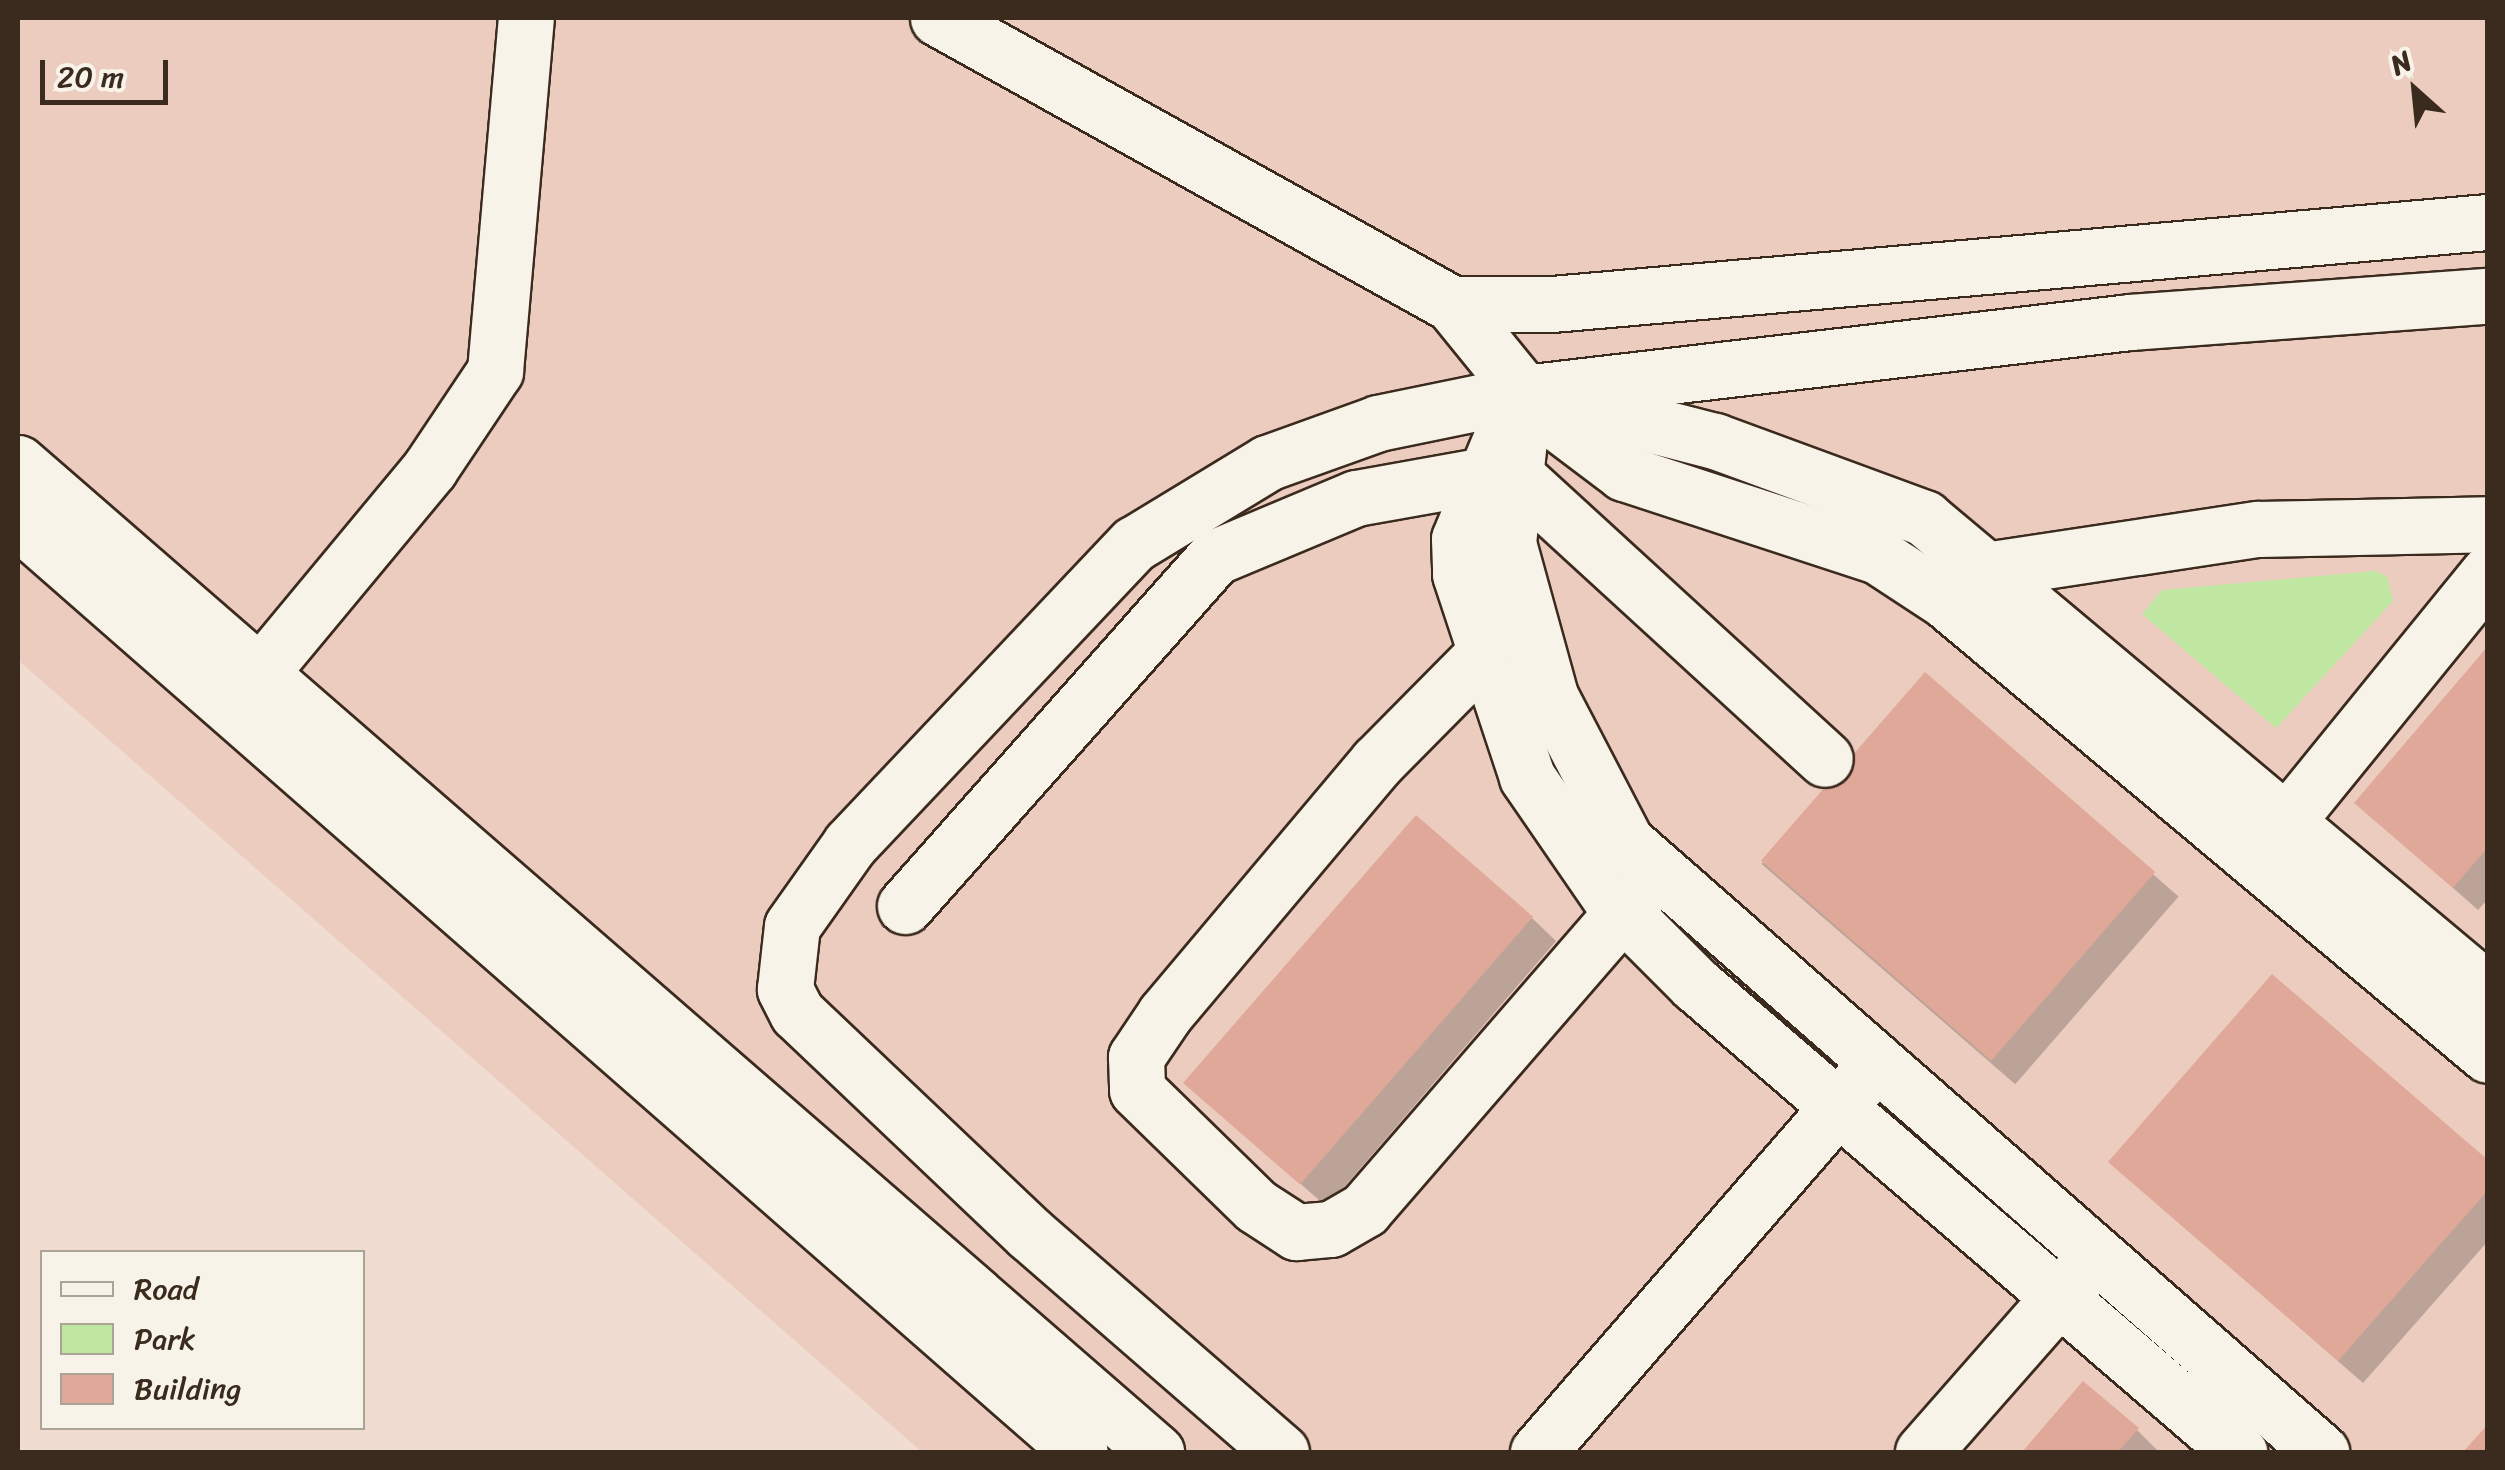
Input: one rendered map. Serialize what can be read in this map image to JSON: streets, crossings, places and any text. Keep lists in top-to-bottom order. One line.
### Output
{"legend":["Road","Park","Building"],"scale_bar":"20 m","north":"top left"}
